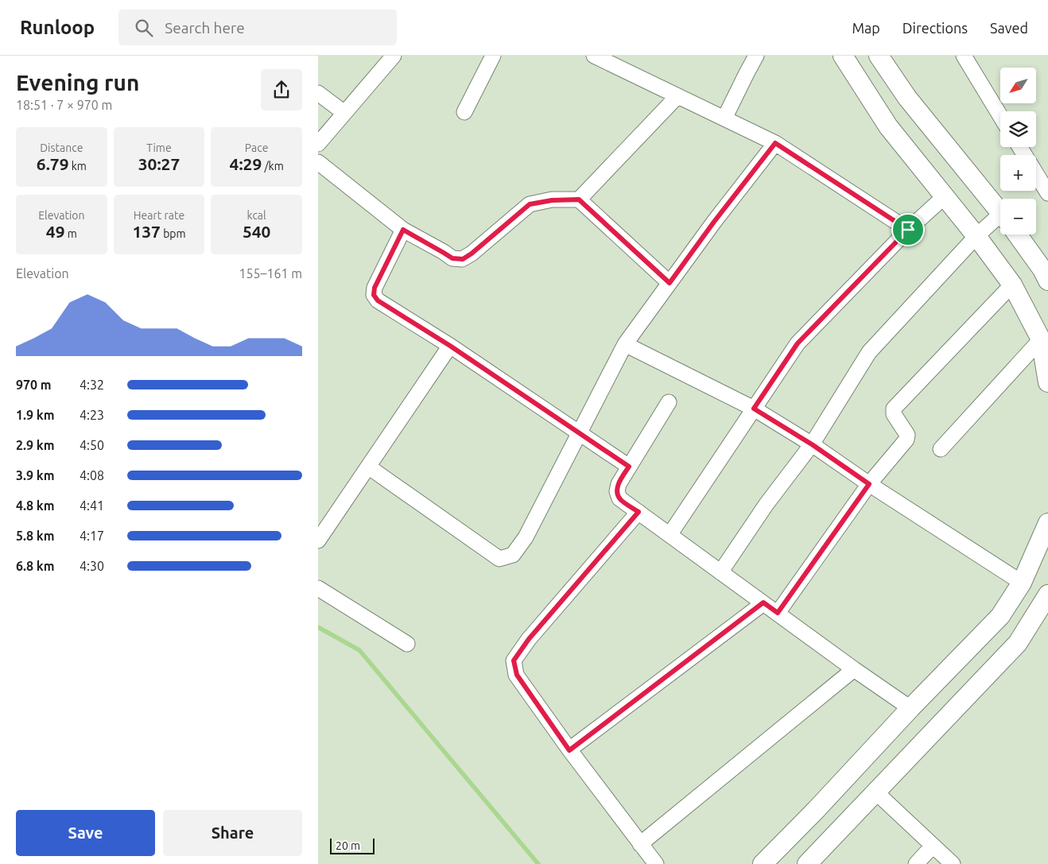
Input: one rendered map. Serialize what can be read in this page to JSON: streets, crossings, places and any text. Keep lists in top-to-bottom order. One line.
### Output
{"scale_bar":"20 m","north":"bottom left","page":{"header":"Runloop","search":"Search here","nav":["Map","Directions","Saved"],"heading":["Evening run","18:51 · 7 × 970 m"],"map_buttons":["+","−"],"stats":[["Distance","6.79 km"],["Time","30:27"],["Pace","4:29 /km"],["Elevation","49 m"],["Heart rate","137 bpm"],["kcal","540"]],"chart":["Elevation","155–161 m"],"list":[{"name":"970 m","note":"4:32"},{"name":"1.9 km","note":"4:23"},{"name":"2.9 km","note":"4:50"},{"name":"3.9 km","note":"4:08"},{"name":"4.8 km","note":"4:41"},{"name":"5.8 km","note":"4:17"},{"name":"6.8 km","note":"4:30"}],"buttons":["Save","Share"],"scale":"20 m"}}
